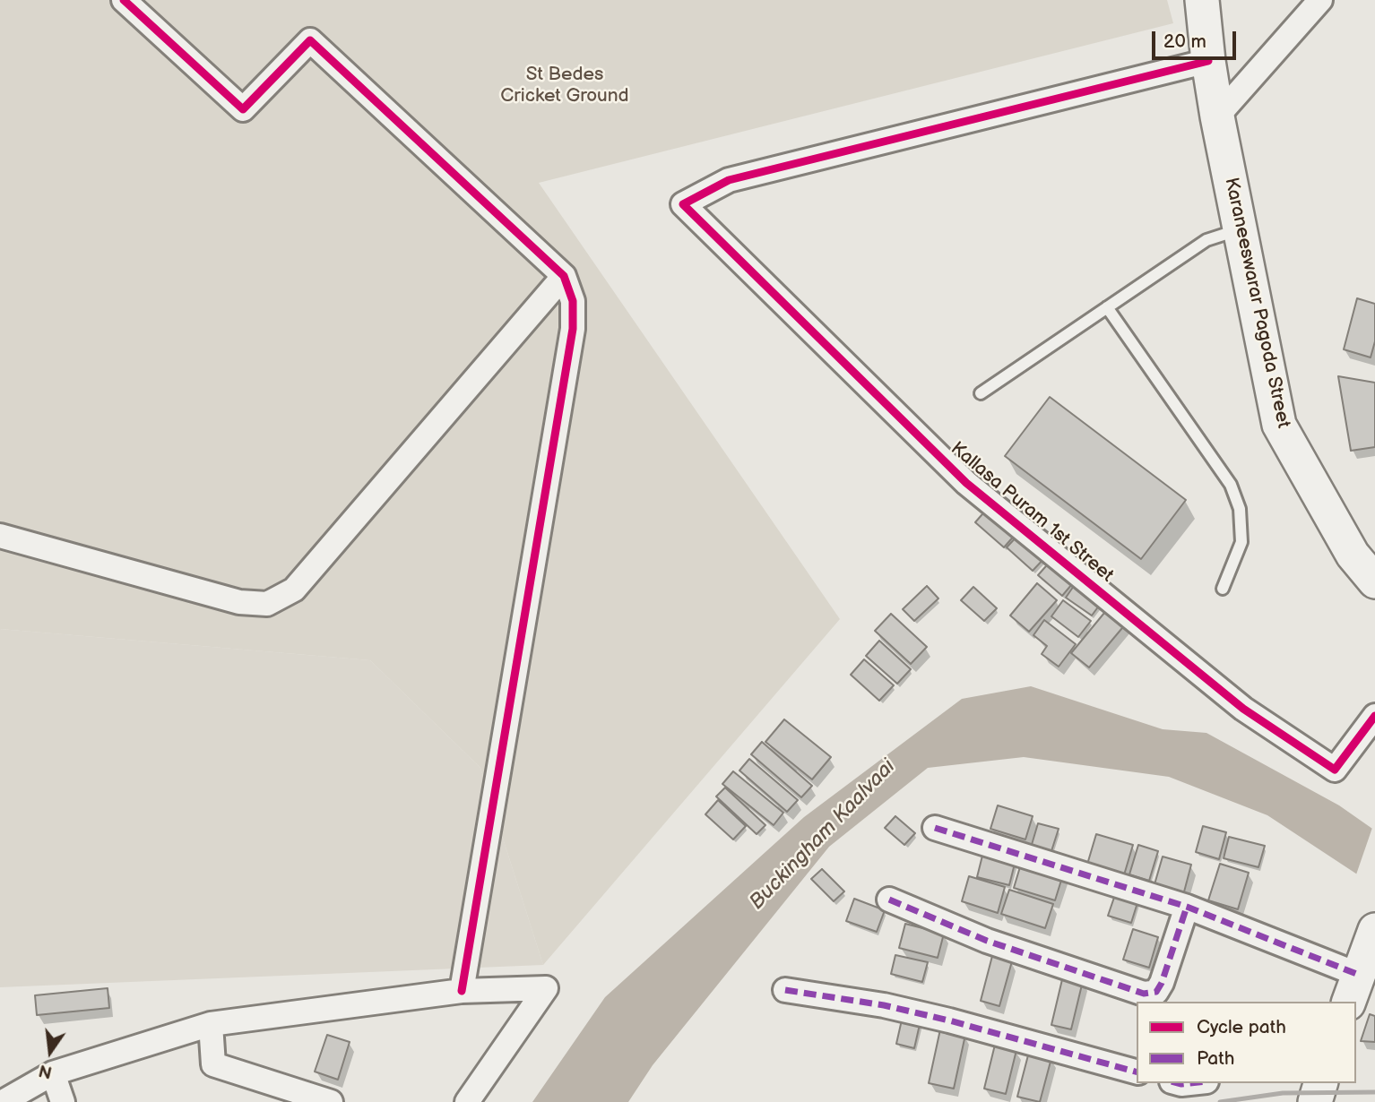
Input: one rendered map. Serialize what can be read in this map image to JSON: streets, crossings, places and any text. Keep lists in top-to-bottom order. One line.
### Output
{"streets":{"street":["Karaneeswarar Pagoda Street","Kallasa Puram 1st Street"]},"crossings":[["Karaneeswarar Pagoda Street","Kallasa Puram 1st Street"]],"water":["Buckingham Kaalvaai"],"parks":["St Bedes Cricket Ground"],"legend":["Cycle path","Path"],"scale_bar":"20 m","north":"bottom"}
